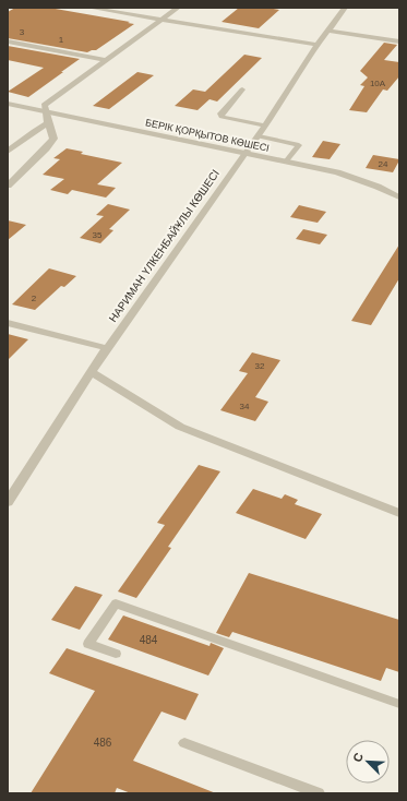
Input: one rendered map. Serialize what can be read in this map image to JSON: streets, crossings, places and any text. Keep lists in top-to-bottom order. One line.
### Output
{"streets":{"street":["БЕРІК ҚОРҚЫТОВ КӨШЕСІ","НАРИМАН ҮЛКЕНБАЙҰЛЫ КӨШЕСІ"]},"crossings":[["БЕРІК ҚОРҚЫТОВ КӨШЕСІ","НАРИМАН ҮЛКЕНБАЙҰЛЫ КӨШЕСІ"]],"house_numbers":["3","1","10А","24","35","2","32","34","484","486"],"north":"top left"}
